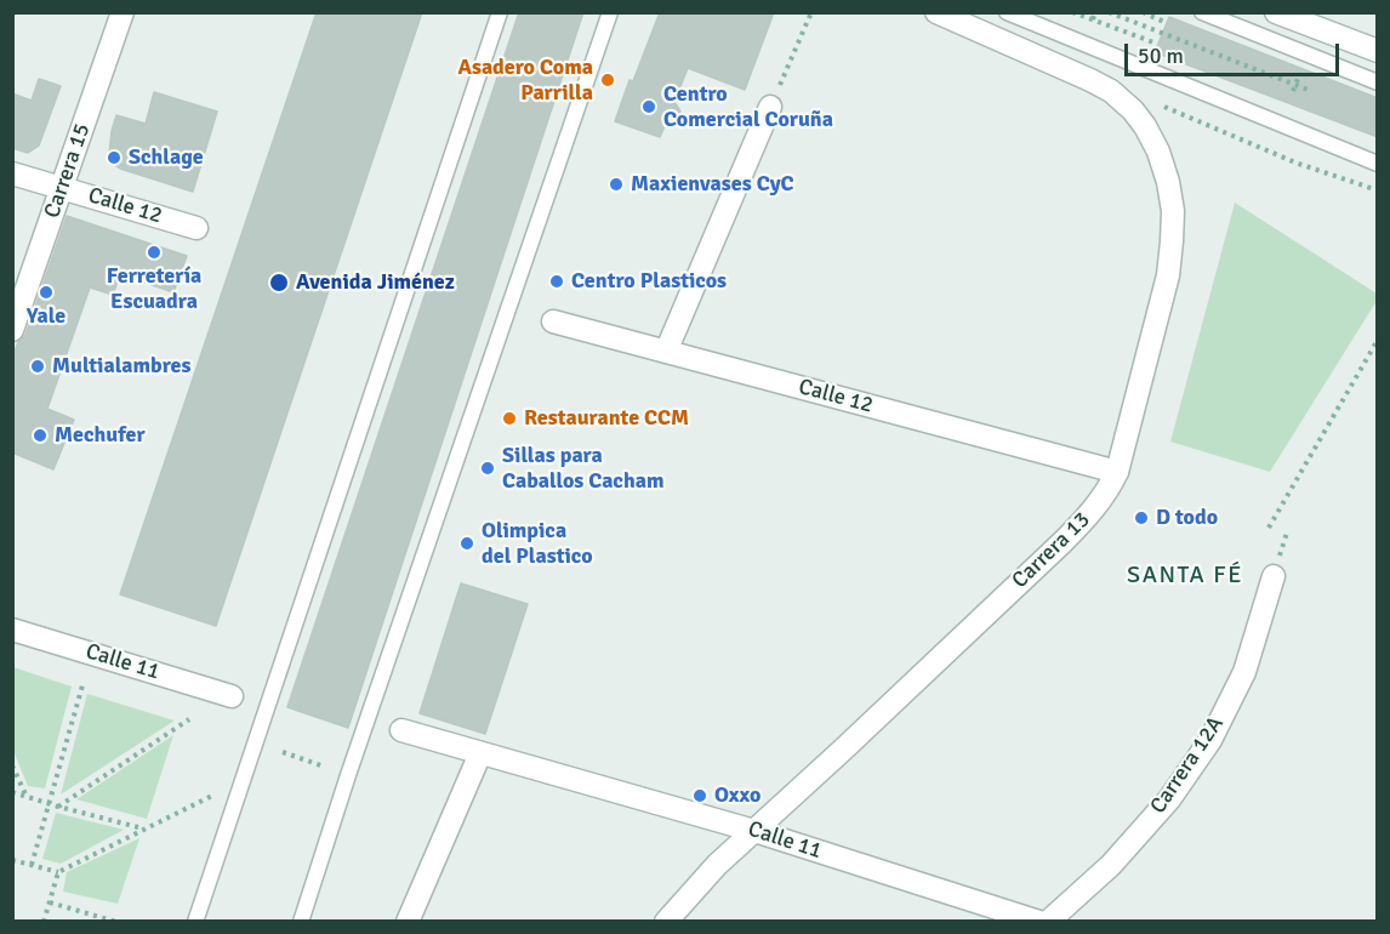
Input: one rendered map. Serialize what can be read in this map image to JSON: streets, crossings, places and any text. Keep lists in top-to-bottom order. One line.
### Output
{"streets":{"street":["Carrera 15","Calle 12","Carrera 13","Calle 11","Carrera 12A"]},"crossings":[["Carrera 15","Calle 12"],["Calle 12","Carrera 13"],["Carrera 13","Calle 11"]],"districts":["SANTA FÉ"],"places":["Asadero Coma Parrilla","Centro Comercial Coruña","Schlage","Maxienvases CyC","Ferretería Escuadra","Centro Plasticos","Avenida Jiménez","Yale","Multialambres","Restaurante CCM","Mechufer","Sillas para Caballos Cacham","D todo","Olimpica del Plastico","Oxxo"],"scale_bar":"50 m"}
